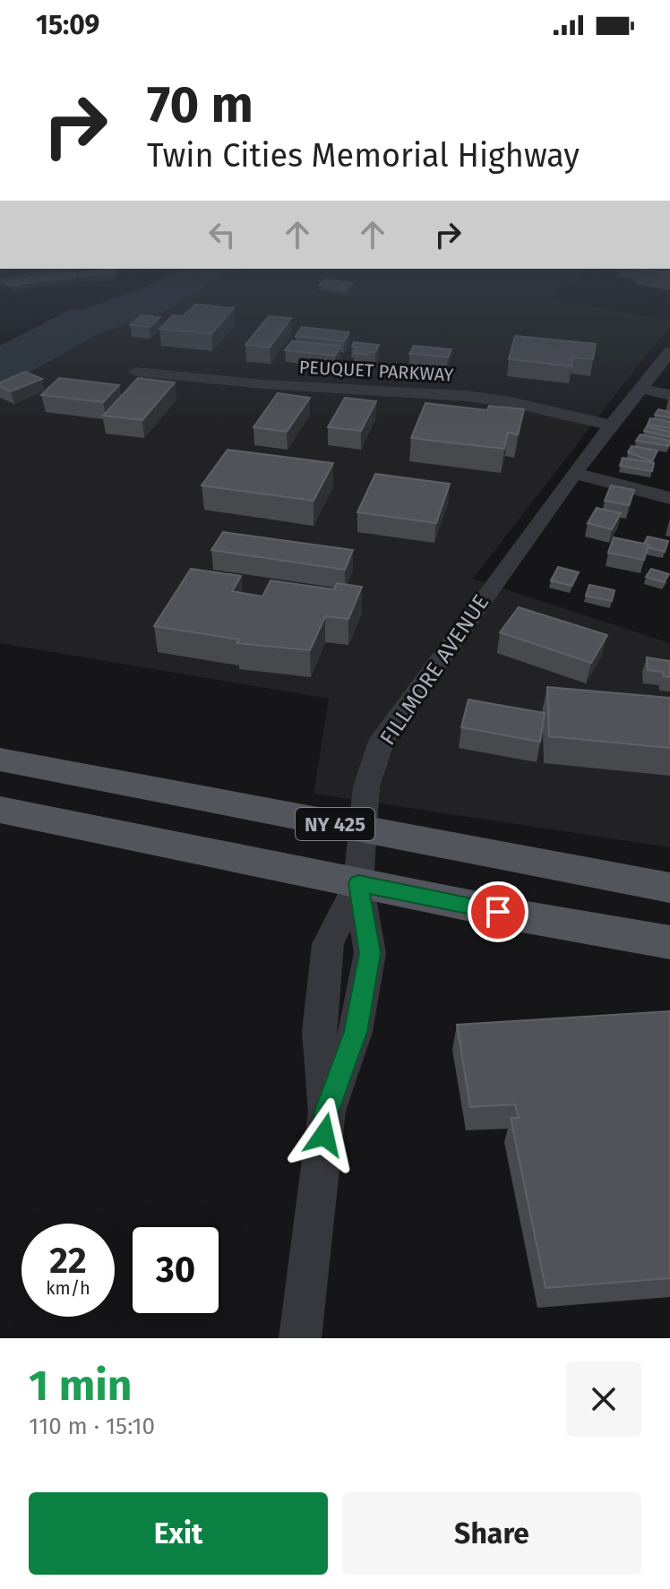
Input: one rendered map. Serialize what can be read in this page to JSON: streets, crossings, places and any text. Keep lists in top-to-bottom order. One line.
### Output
{"streets":{"main road":["NY 425"],"street":["PEUQUET PARKWAY","FILLMORE AVENUE"]},"crossings":[["PEUQUET PARKWAY","FILLMORE AVENUE"],["FILLMORE AVENUE","NY 425"]],"page":{"status":"15:09","turn":["70 m","Twin Cities Memorial Highway"],"speed":"22 km/h","limit":"30","heading":["1 min","110 m · 15:10"],"buttons":["Exit","Share"]}}
